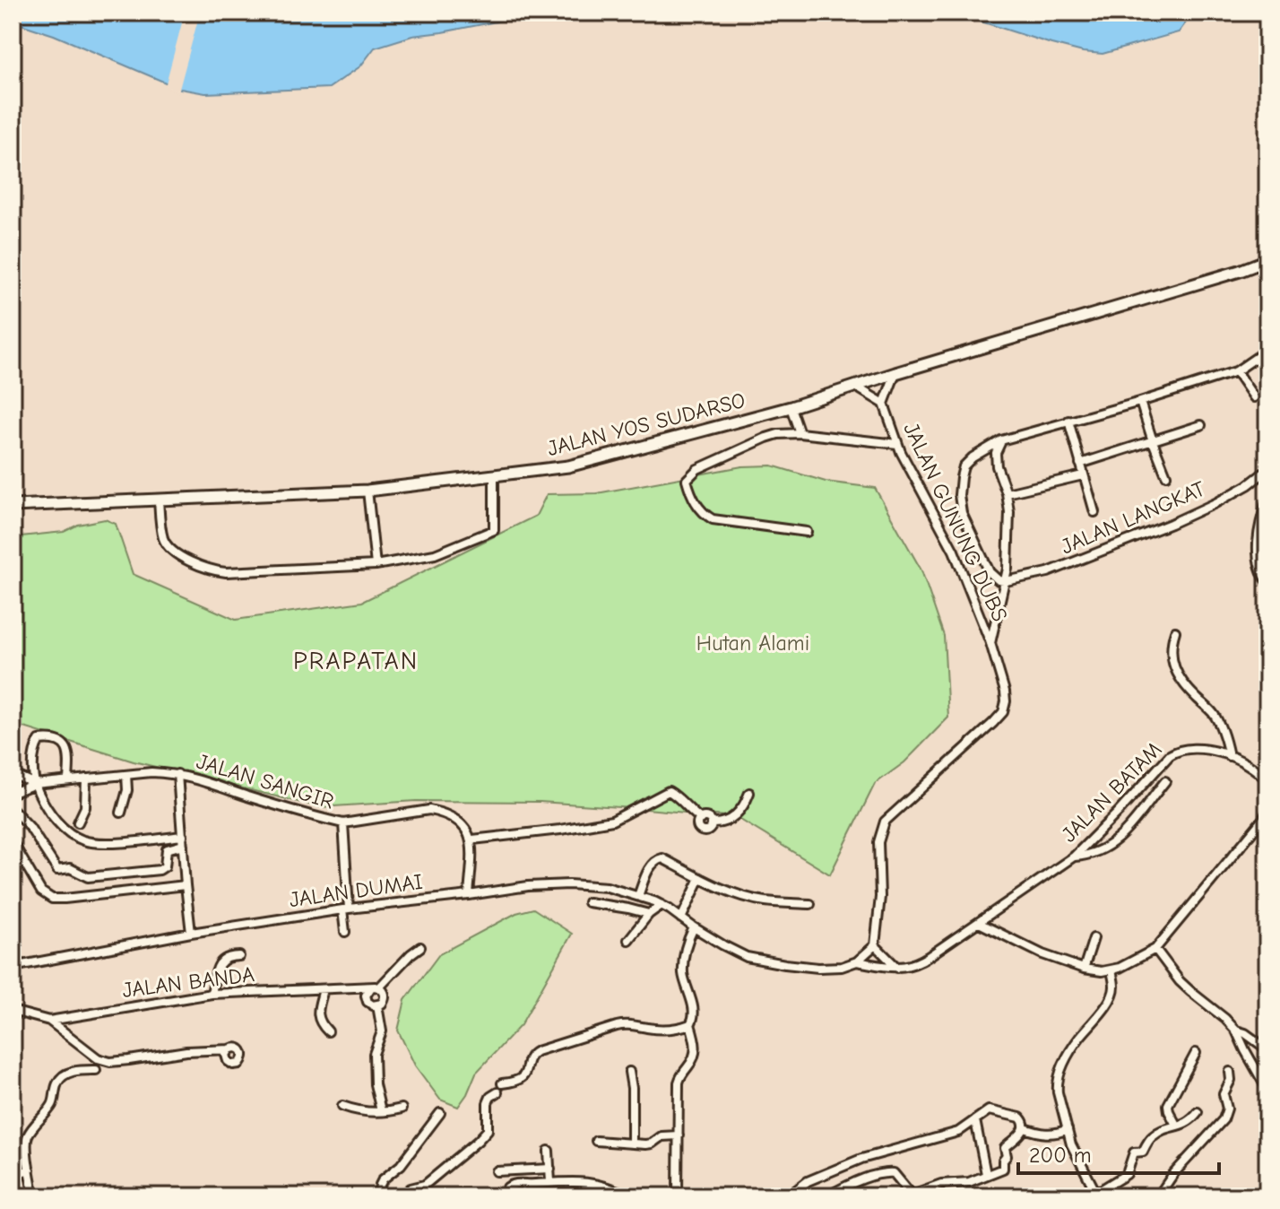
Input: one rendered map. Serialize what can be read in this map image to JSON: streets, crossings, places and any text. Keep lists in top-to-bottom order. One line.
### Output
{"streets":{"main road":["JALAN YOS SUDARSO"],"street":["JALAN LANGKAT","JALAN GUNUNG DUBS","JALAN SANGIR","JALAN BATAM","JALAN DUMAI","JALAN BANDA"]},"crossings":[["JALAN SANGIR","JALAN DUMAI"]],"districts":["PRAPATAN"],"parks":["Hutan Alami"],"scale_bar":"200 m"}
